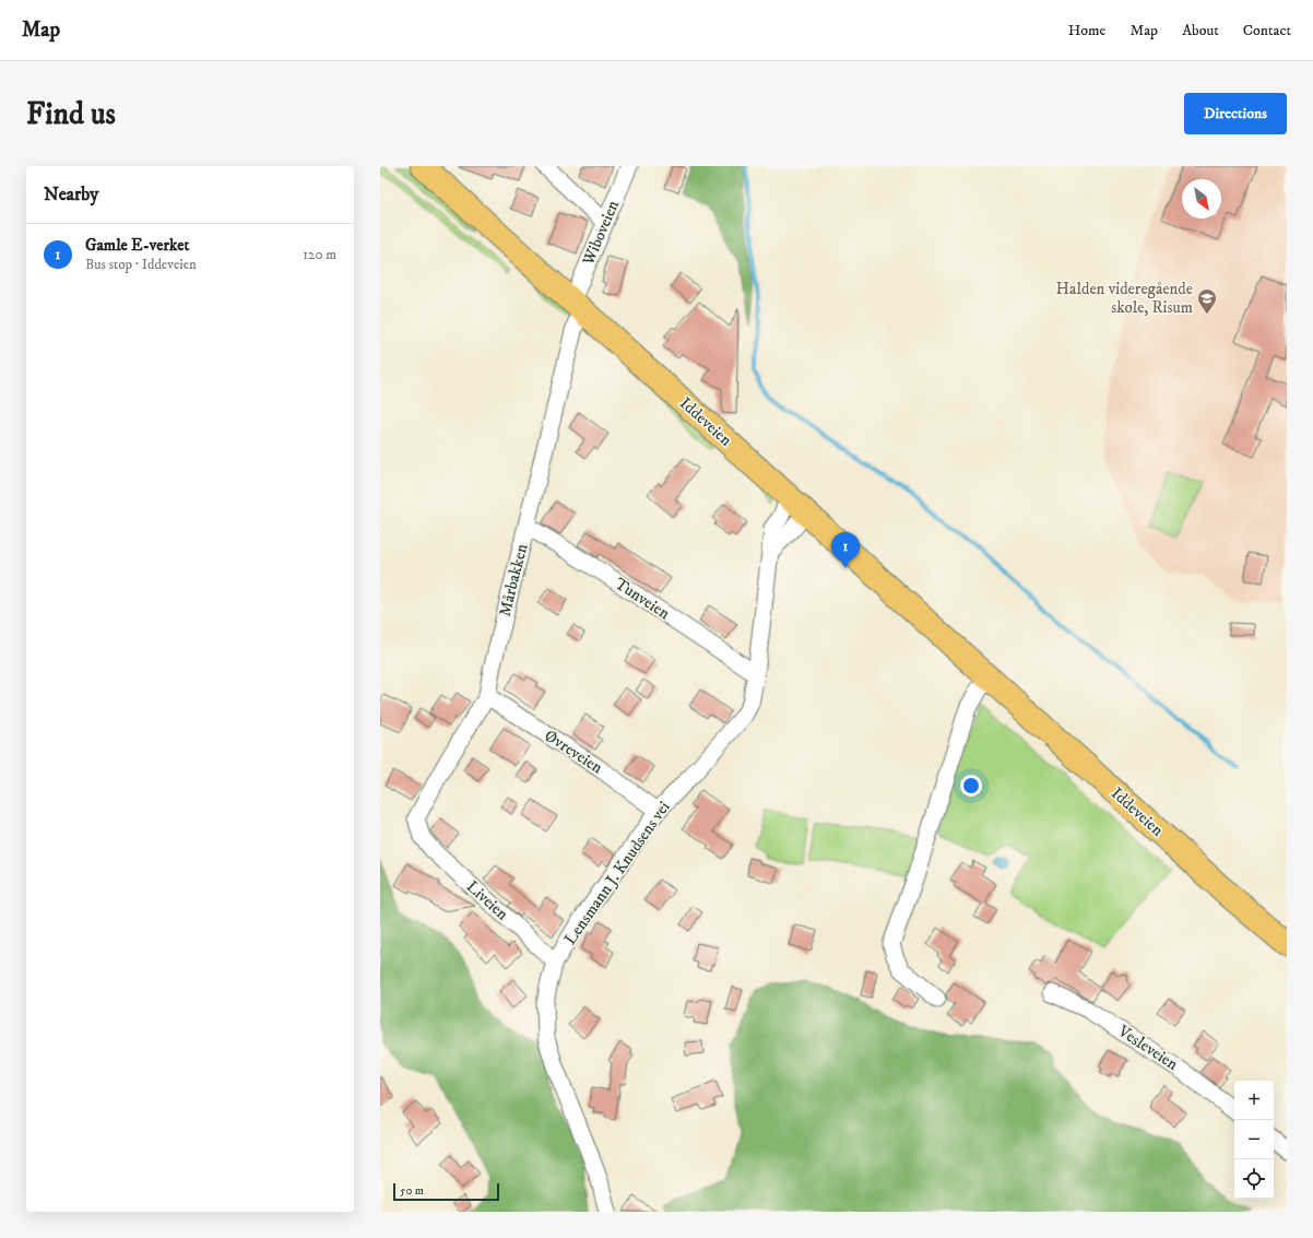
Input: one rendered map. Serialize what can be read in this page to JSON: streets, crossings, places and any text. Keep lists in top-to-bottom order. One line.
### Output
{"streets":{"main road":["Iddeveien"],"street":["Wiboveien","Mårbakken","Tunveien","Øvreveien","Lensmann J. Knudsens vei","Liveien","Vesleveien"]},"crossings":[["Wiboveien","Iddeveien"],["Wiboveien","Mårbakken"],["Iddeveien","Mårbakken"],["Iddeveien","Lensmann J. Knudsens vei"],["Mårbakken","Tunveien"],["Mårbakken","Øvreveien"],["Mårbakken","Liveien"],["Tunveien","Lensmann J. Knudsens vei"],["Øvreveien","Lensmann J. Knudsens vei"],["Lensmann J. Knudsens vei","Liveien"]],"places":{"school or university":["Halden videregående skole, Risum"]},"scale_bar":"50 m","north":"bottom right","page":{"header":"Map","nav":["Home","Map","About","Contact"],"buttons":"Directions","title":"Find us","heading":"Nearby","list":[{"mark":"1","name":"Gamle E-verket","note":"Bus stop · Iddeveien","value":"120 m"}],"pins":"1","map_buttons":["+","−"],"scale":"50 m"}}
